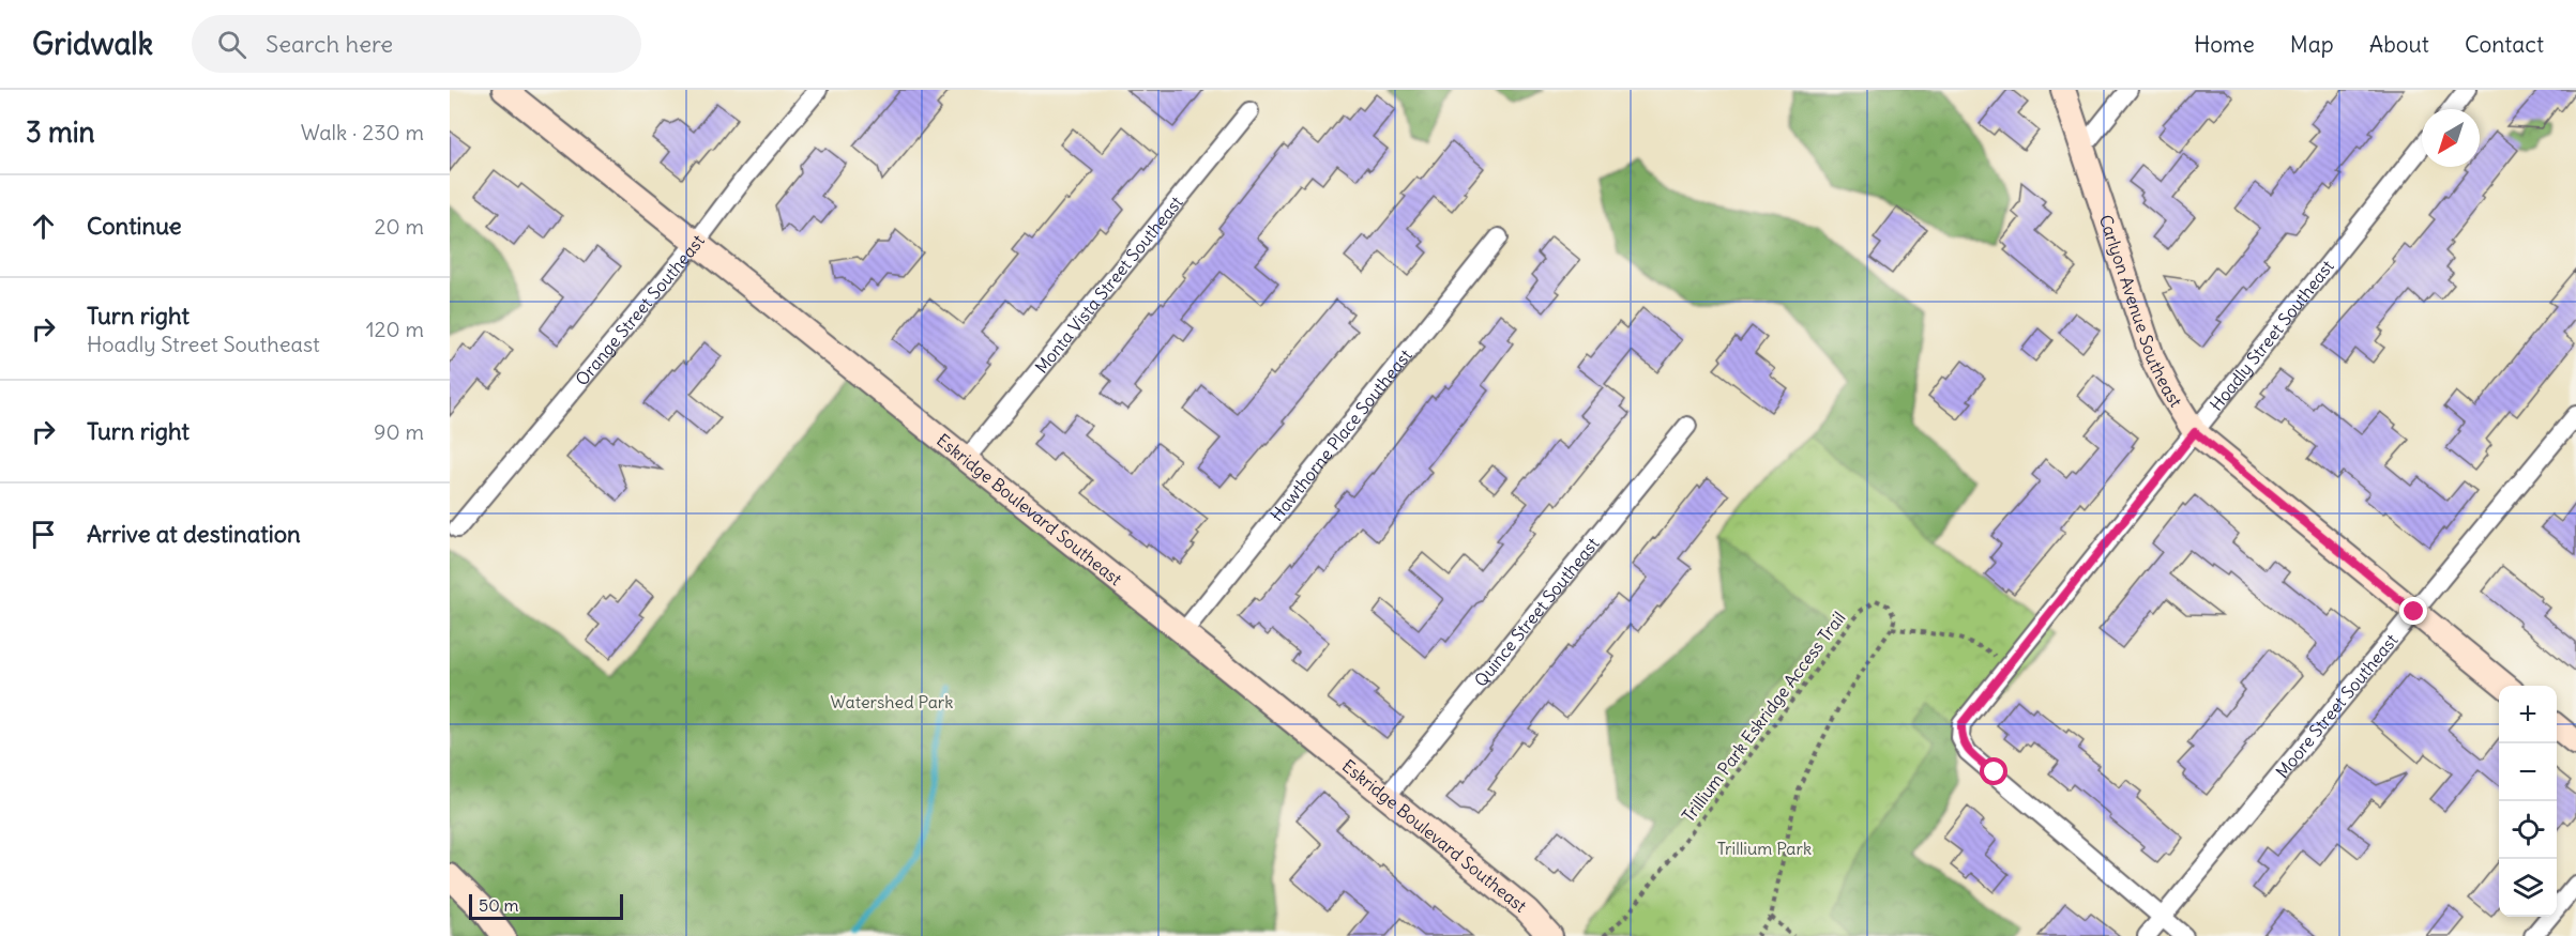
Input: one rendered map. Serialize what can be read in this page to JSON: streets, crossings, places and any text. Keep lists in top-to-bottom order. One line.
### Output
{"streets":{"street":["Monta Vista Street Southeast","Orange Street Southeast","Carlyon Avenue Southeast","Hoadly Street Southeast","Hawthorne Place Southeast","Eskridge Boulevard Southeast","Quince Street Southeast","Moore Street Southeast"],"path":["Trillium Park Eskridge Access Trail"]},"crossings":[["Monta Vista Street Southeast","Eskridge Boulevard Southeast"],["Orange Street Southeast","Eskridge Boulevard Southeast"],["Carlyon Avenue Southeast","Hoadly Street Southeast"],["Carlyon Avenue Southeast","Moore Street Southeast"],["Hoadly Street Southeast","Moore Street Southeast"],["Hawthorne Place Southeast","Eskridge Boulevard Southeast"],["Eskridge Boulevard Southeast","Quince Street Southeast"]],"parks":["Watershed Park","Trillium Park"],"scale_bar":"50 m","north":"bottom left","page":{"header":"Gridwalk","search":"Search here","nav":["Home","Map","About","Contact"],"heading":["3 min","Walk · 230 m"],"list":[["Continue","20 m"],["Turn right","Hoadly Street Southeast","120 m"],["Turn right","90 m"],"Arrive at destination"],"map_buttons":["+","−"],"scale":"50 m"}}
